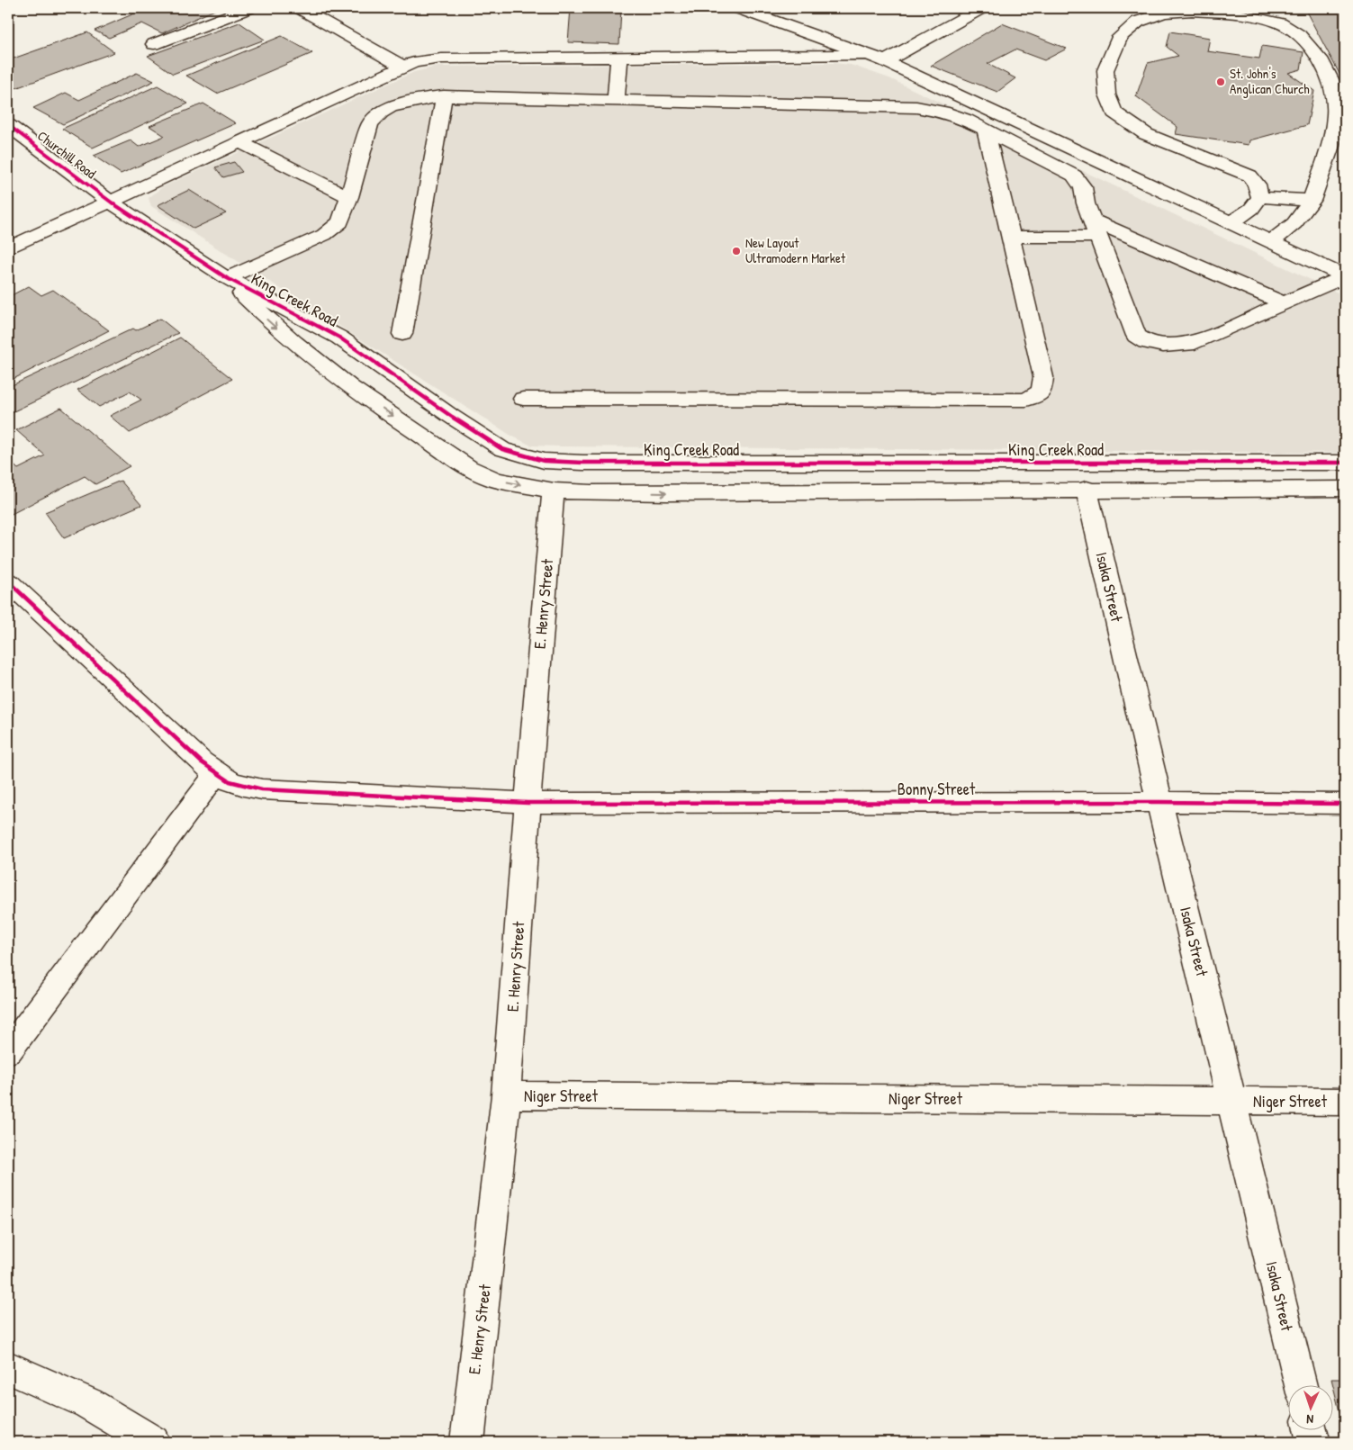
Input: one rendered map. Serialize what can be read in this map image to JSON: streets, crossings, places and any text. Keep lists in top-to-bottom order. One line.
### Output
{"streets":{"street":["Churchill Road","King Creek Road","Isaka Street","E. Henry Street","Bonny Street","Niger Street"]},"crossings":[["Churchill Road","King Creek Road"],["King Creek Road","Isaka Street"],["King Creek Road","E. Henry Street"],["Isaka Street","Bonny Street"],["Isaka Street","Niger Street"],["E. Henry Street","Bonny Street"],["E. Henry Street","Niger Street"]],"places":["St. John's Anglican Church","New Layout Ultramodern Market"],"north":"bottom"}
